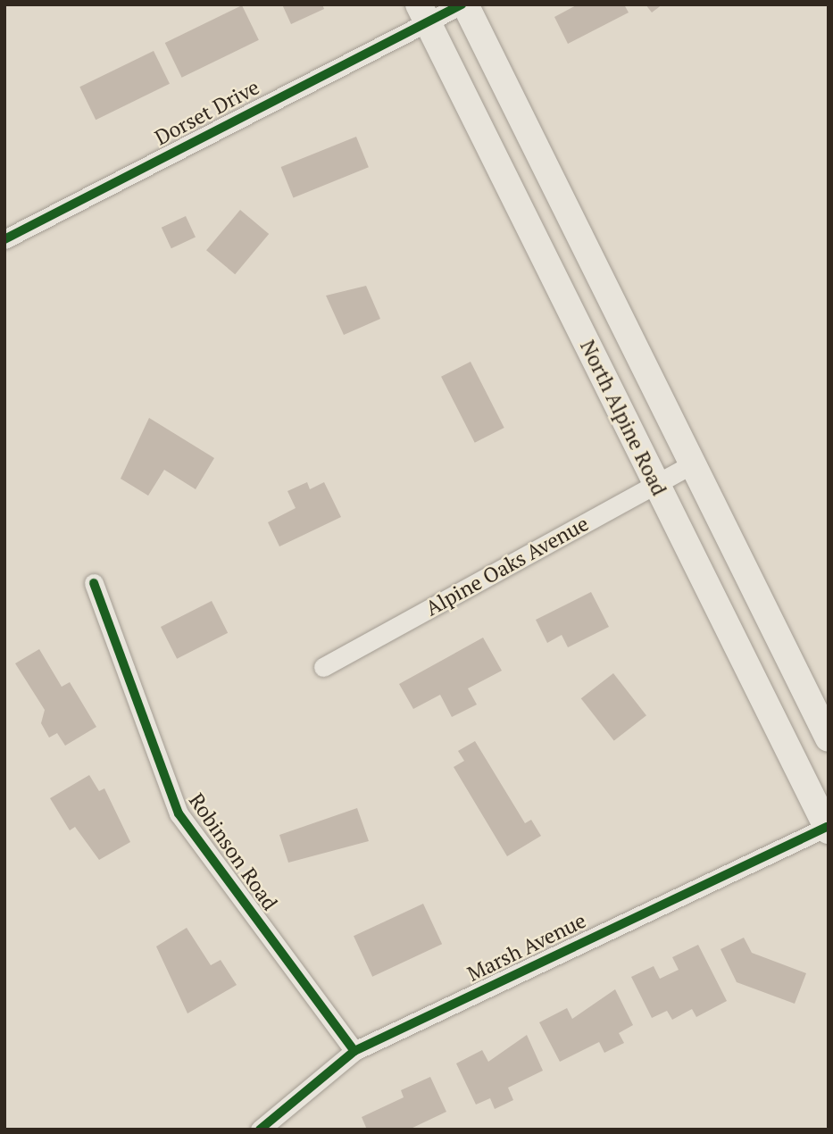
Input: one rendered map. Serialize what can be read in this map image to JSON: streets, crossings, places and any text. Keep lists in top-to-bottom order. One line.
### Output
{"streets":{"main road":["North Alpine Road"],"street":["Dorset Drive","Alpine Oaks Avenue","Robinson Road","Marsh Avenue"]},"crossings":[["Dorset Drive","North Alpine Road"],["North Alpine Road","Alpine Oaks Avenue"],["North Alpine Road","Marsh Avenue"],["Robinson Road","Marsh Avenue"]]}
